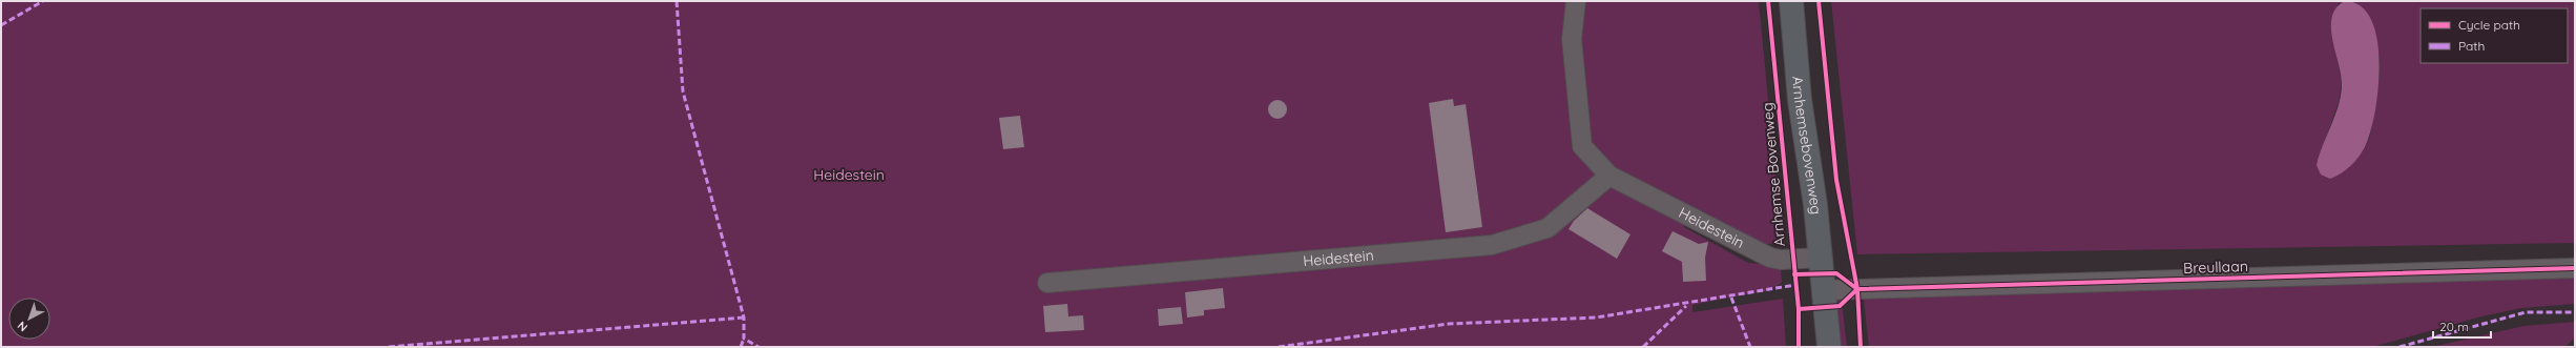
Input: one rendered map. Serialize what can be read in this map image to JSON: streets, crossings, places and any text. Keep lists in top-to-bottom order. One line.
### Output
{"streets":{"main road":["Arnhemsebovenweg"],"street":["Heidestein","Breullaan"],"cycle path":["Arnhemse Bovenweg"]},"crossings":[["Arnhemsebovenweg","Heidestein"],["Arnhemsebovenweg","Breullaan"]],"parks":["Heidestein"],"legend":["Cycle path","Path"],"scale_bar":"20 m","north":"bottom left"}
